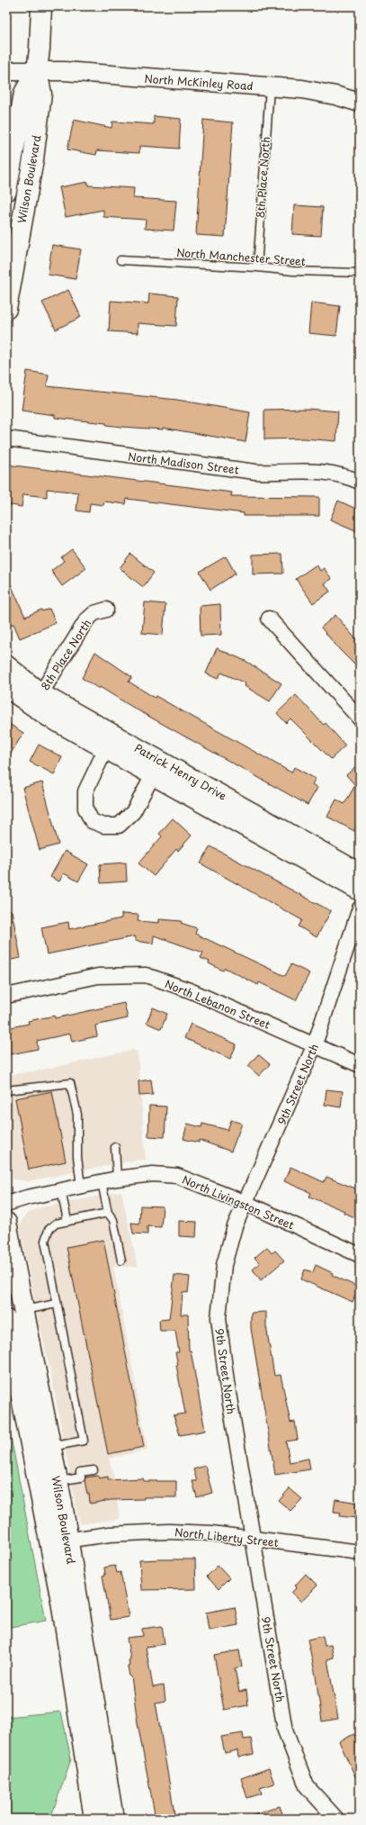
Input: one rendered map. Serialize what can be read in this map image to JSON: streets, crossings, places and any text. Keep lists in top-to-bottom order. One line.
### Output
{"streets":{"main road":["Wilson Boulevard"],"street":["North McKinley Road","8th Place North","North Madison Street","Patrick Henry Drive","North Lebanon Street","9th Street North","North Livingston Street","North Liberty Street"],"lane":["North Manchester Street"]},"crossings":[["North McKinley Road","8th Place North"],["North McKinley Road","Wilson Boulevard"],["8th Place North","North Manchester Street"],["8th Place North","Patrick Henry Drive"],["Wilson Boulevard","North Liberty Street"],["North Lebanon Street","9th Street North"],["9th Street North","North Livingston Street"],["9th Street North","North Liberty Street"]]}
